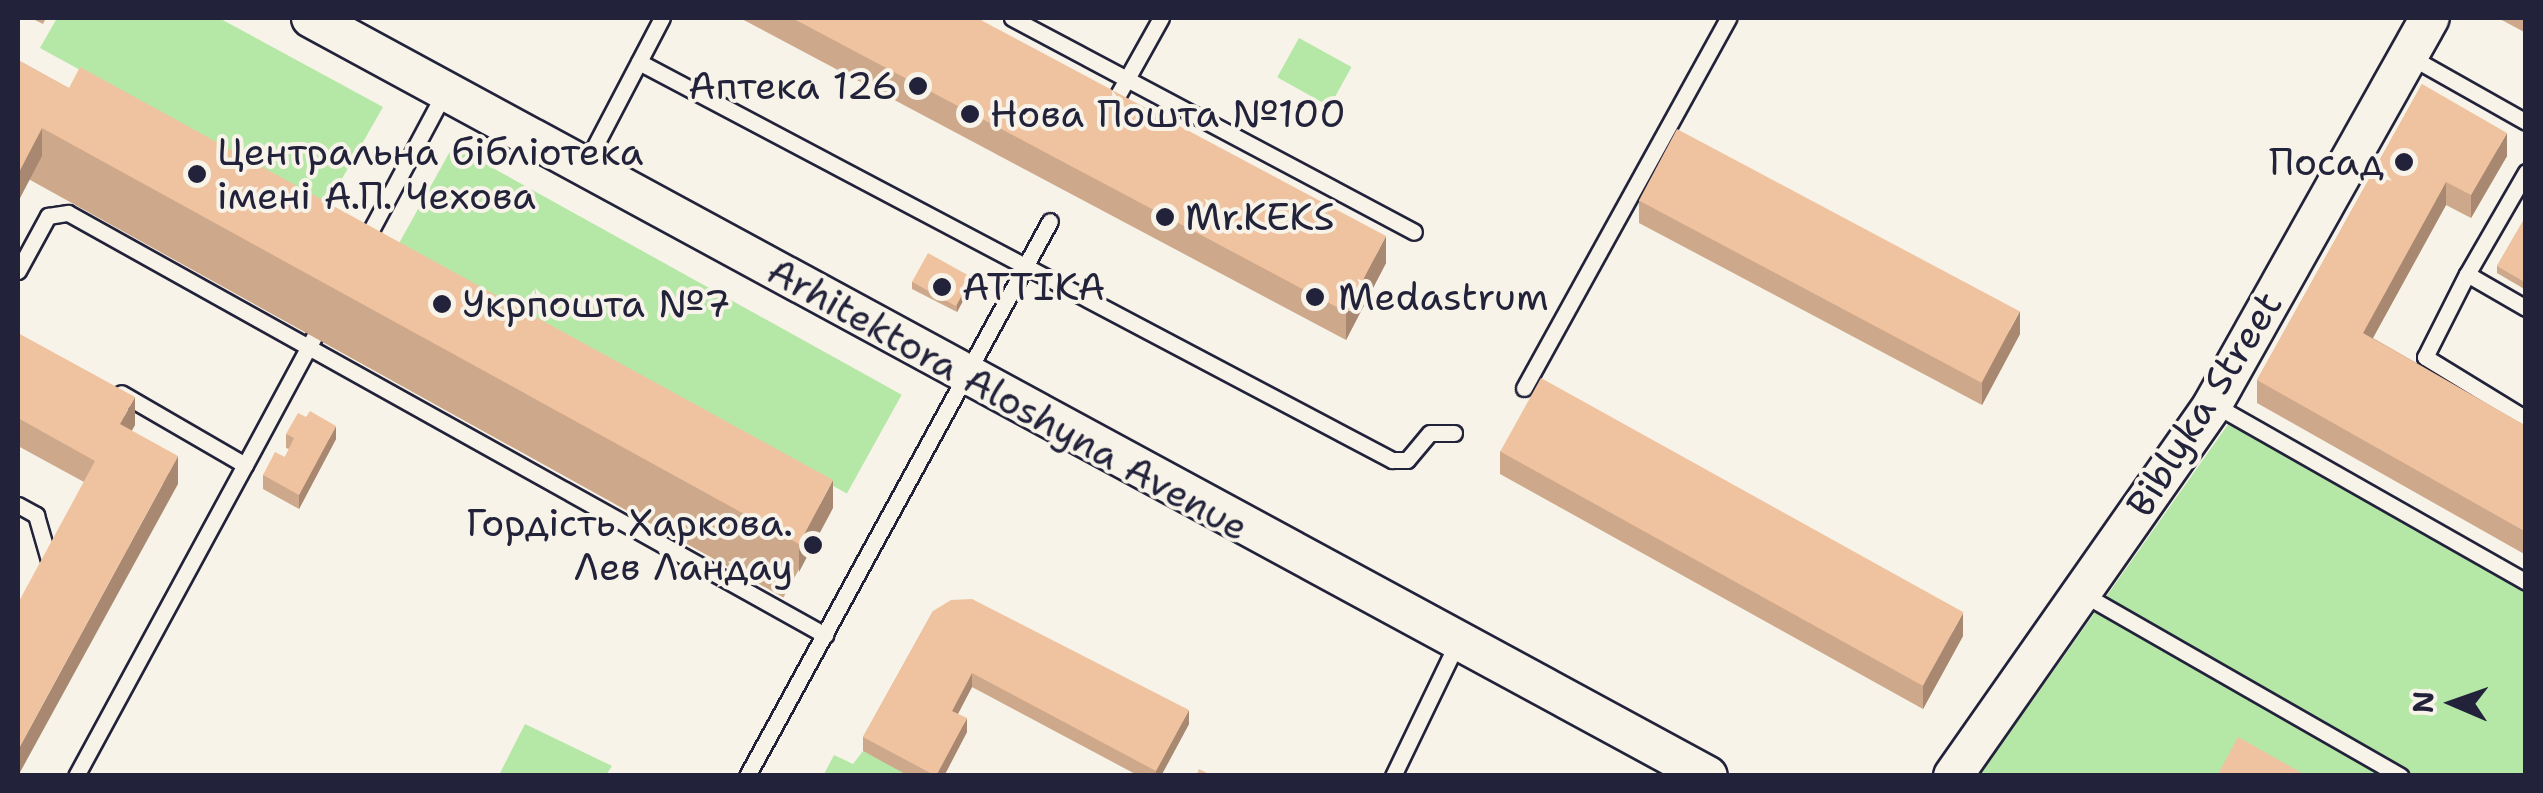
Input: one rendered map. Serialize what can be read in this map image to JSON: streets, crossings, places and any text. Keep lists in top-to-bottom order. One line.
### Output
{"streets":{"street":["Arhitektora Aloshyna Avenue","Biblyka Street"]},"places":["Аптека 126","Нова Пошта №100","Посад","Центральна бібліотека імені А.П. Чехова","Mr.KEKS","АТТІКА","Medastrum","Укрпошта №7","Гордість Харкова. Лев Ландау"],"north":"left"}
